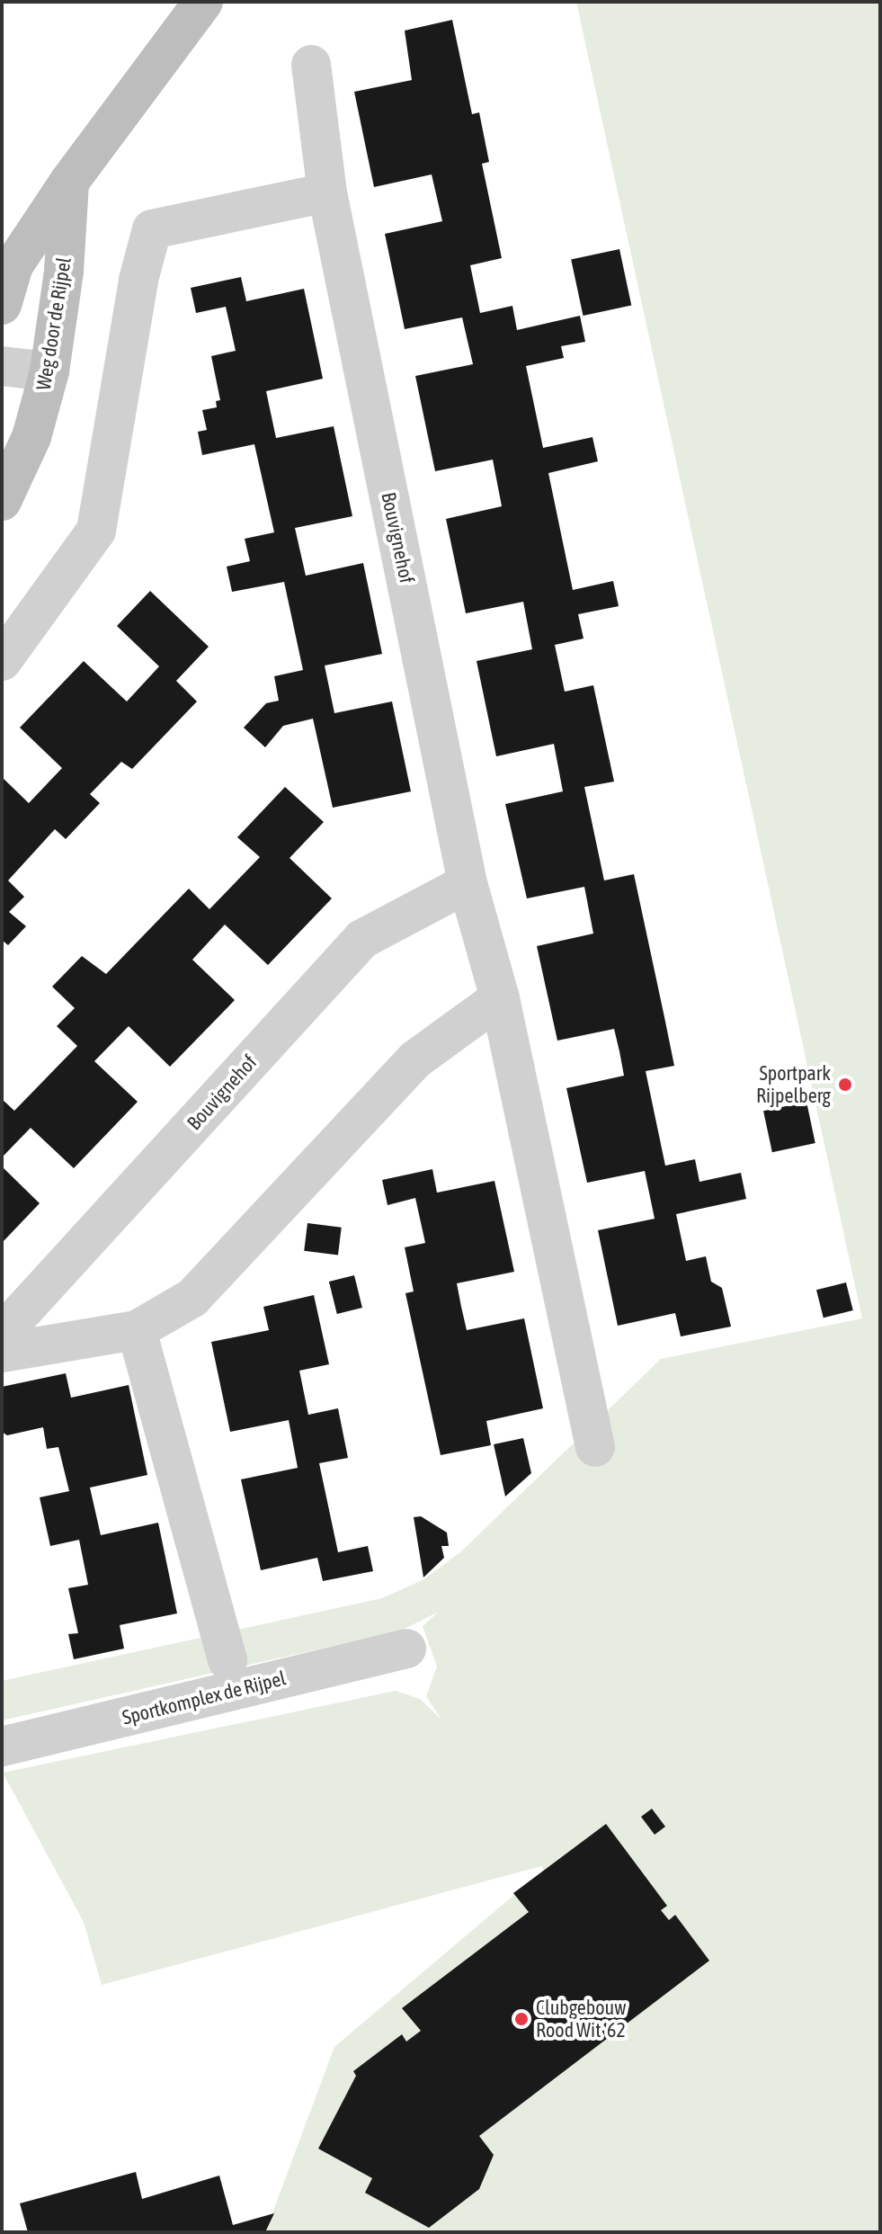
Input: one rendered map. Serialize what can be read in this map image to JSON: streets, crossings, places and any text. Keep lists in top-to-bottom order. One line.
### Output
{"streets":{"street":["Weg door de Rijpel","Bouvignehof","Sportkomplex de Rijpel"]},"places":["Sportpark Rijpelberg","Clubgebouw Rood Wit '62"]}
